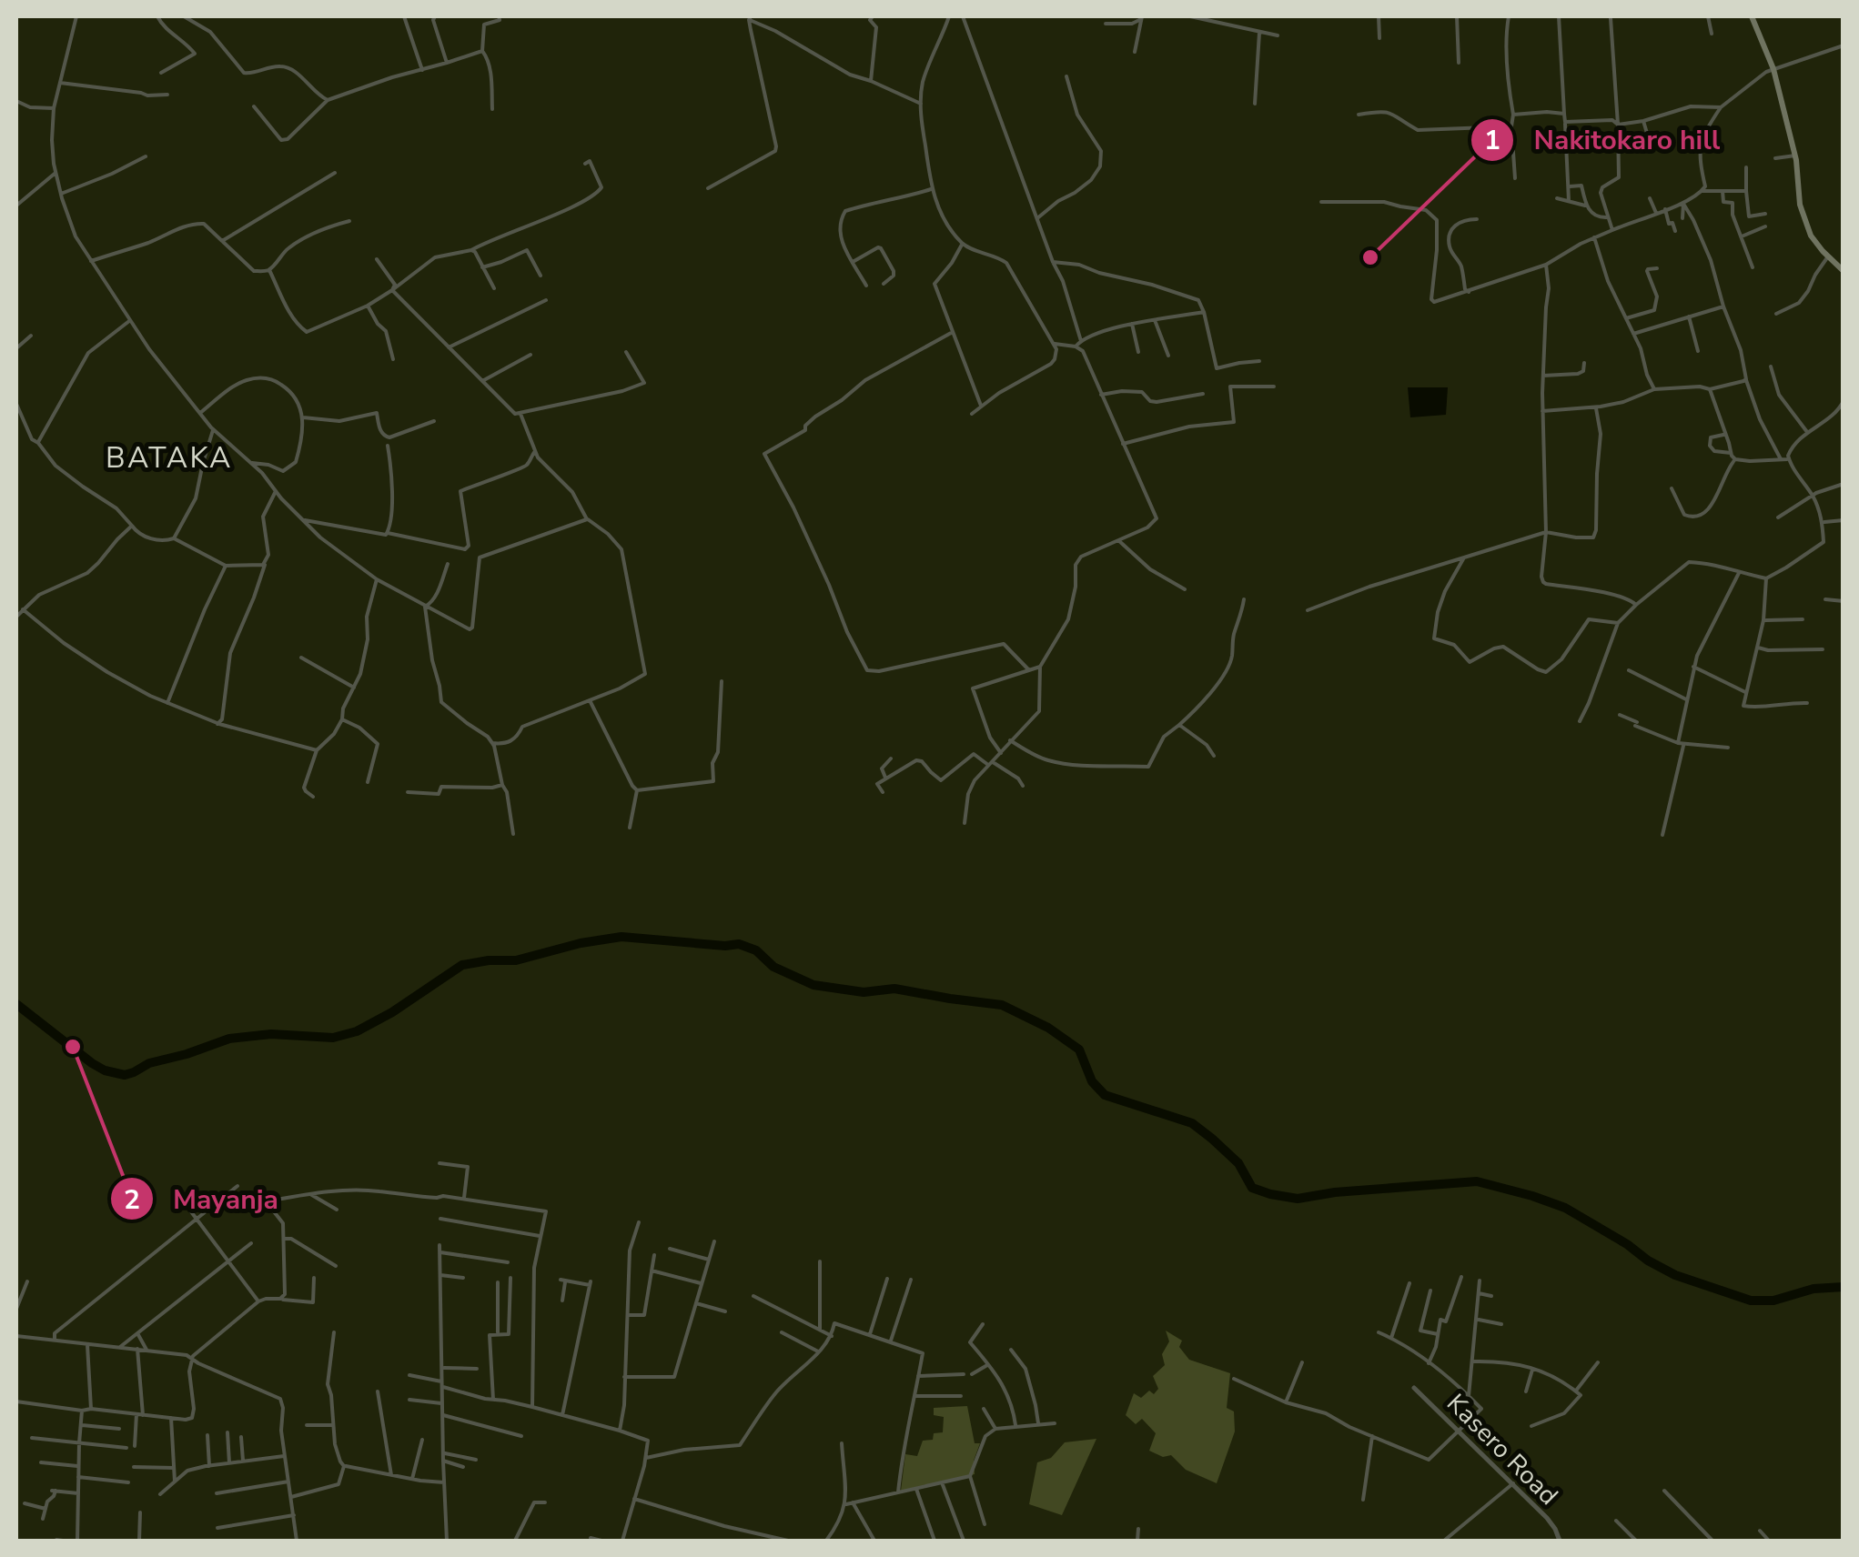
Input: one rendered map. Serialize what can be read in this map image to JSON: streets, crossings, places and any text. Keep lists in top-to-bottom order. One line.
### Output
{"streets":{"street":["Kasero Road"]},"districts":["BATAKA"],"places":["Nakitokaro hill","Mayanja"]}
